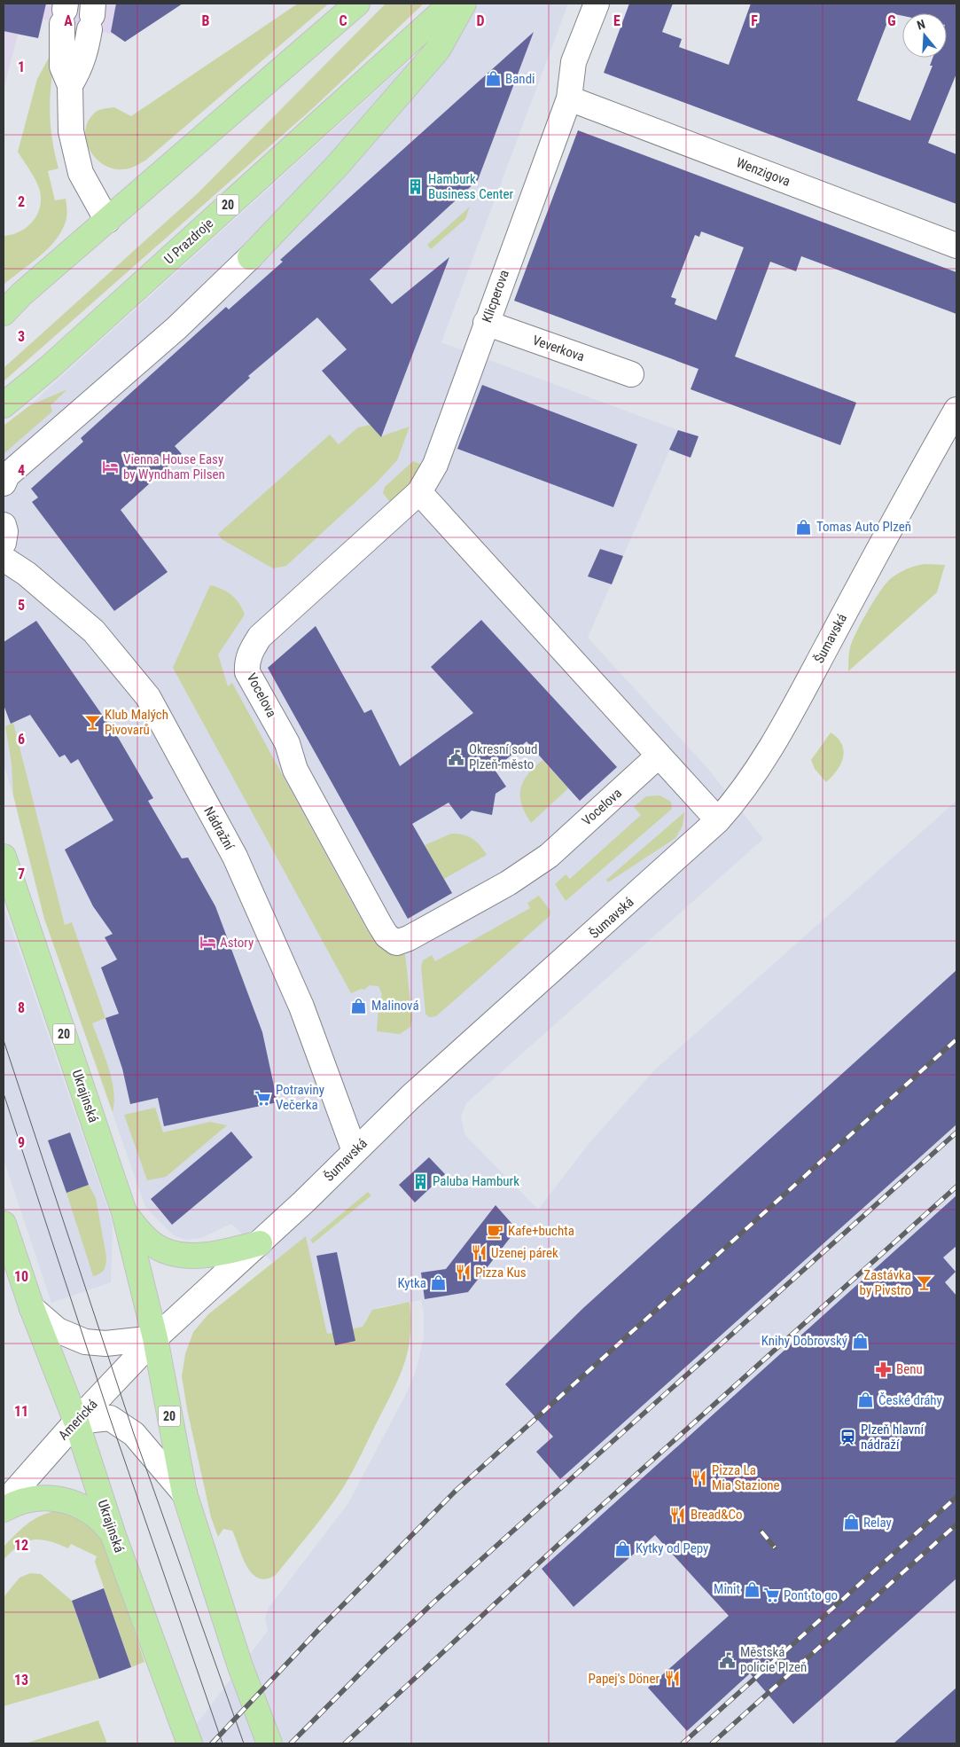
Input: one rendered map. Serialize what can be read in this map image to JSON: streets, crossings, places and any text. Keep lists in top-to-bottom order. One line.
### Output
{"streets":{"main road":["20","U Prazdroje","Ukrajinská"],"street":["Wenzigova","Klicperova","Veverkova","Šumavská","Vocelova","Nádražní","Americká"]},"crossings":[["Wenzigova","Klicperova"],["Klicperova","Veverkova"],["Klicperova","Vocelova"],["Šumavská","Nádražní"],["Šumavská","Ukrajinská"],["Šumavská","Americká"],["Ukrajinská","Americká"]],"places":{"shop":["Bandi","Tomas Auto Plzeň","Malinová","Kytka","Knihy Dobrovský","České dráhy","Relay","Kytky od Pepy","Minit"],"building":["Hamburk Business Center","Paluba Hamburk"],"hotel":["Vienna House Easy by Wyndham Pilsen","Astory"],"bar":["Klub Malých Pivovarů","Zastávka by Pivstro"],"public building":["Okresní soud Plzeň-město","Městská policie Plzeň"],"supermarket":["Potraviny Večerka","Pont to go"],"cafe":["Kafe+buchta"],"restaurant":["Uzenej párek","Pizza Kus","Pizza La Mia Stazione","Bread&Co","Papej's Döner"],"pharmacy":["Benu"],"station":["Plzeň hlavní nádraží"]},"north":"top","grid":{"columns":["A","B","C","D","E","F","G"],"rows":["1","2","3","4","5","6","7","8","9","10","11","12","13"]}}
